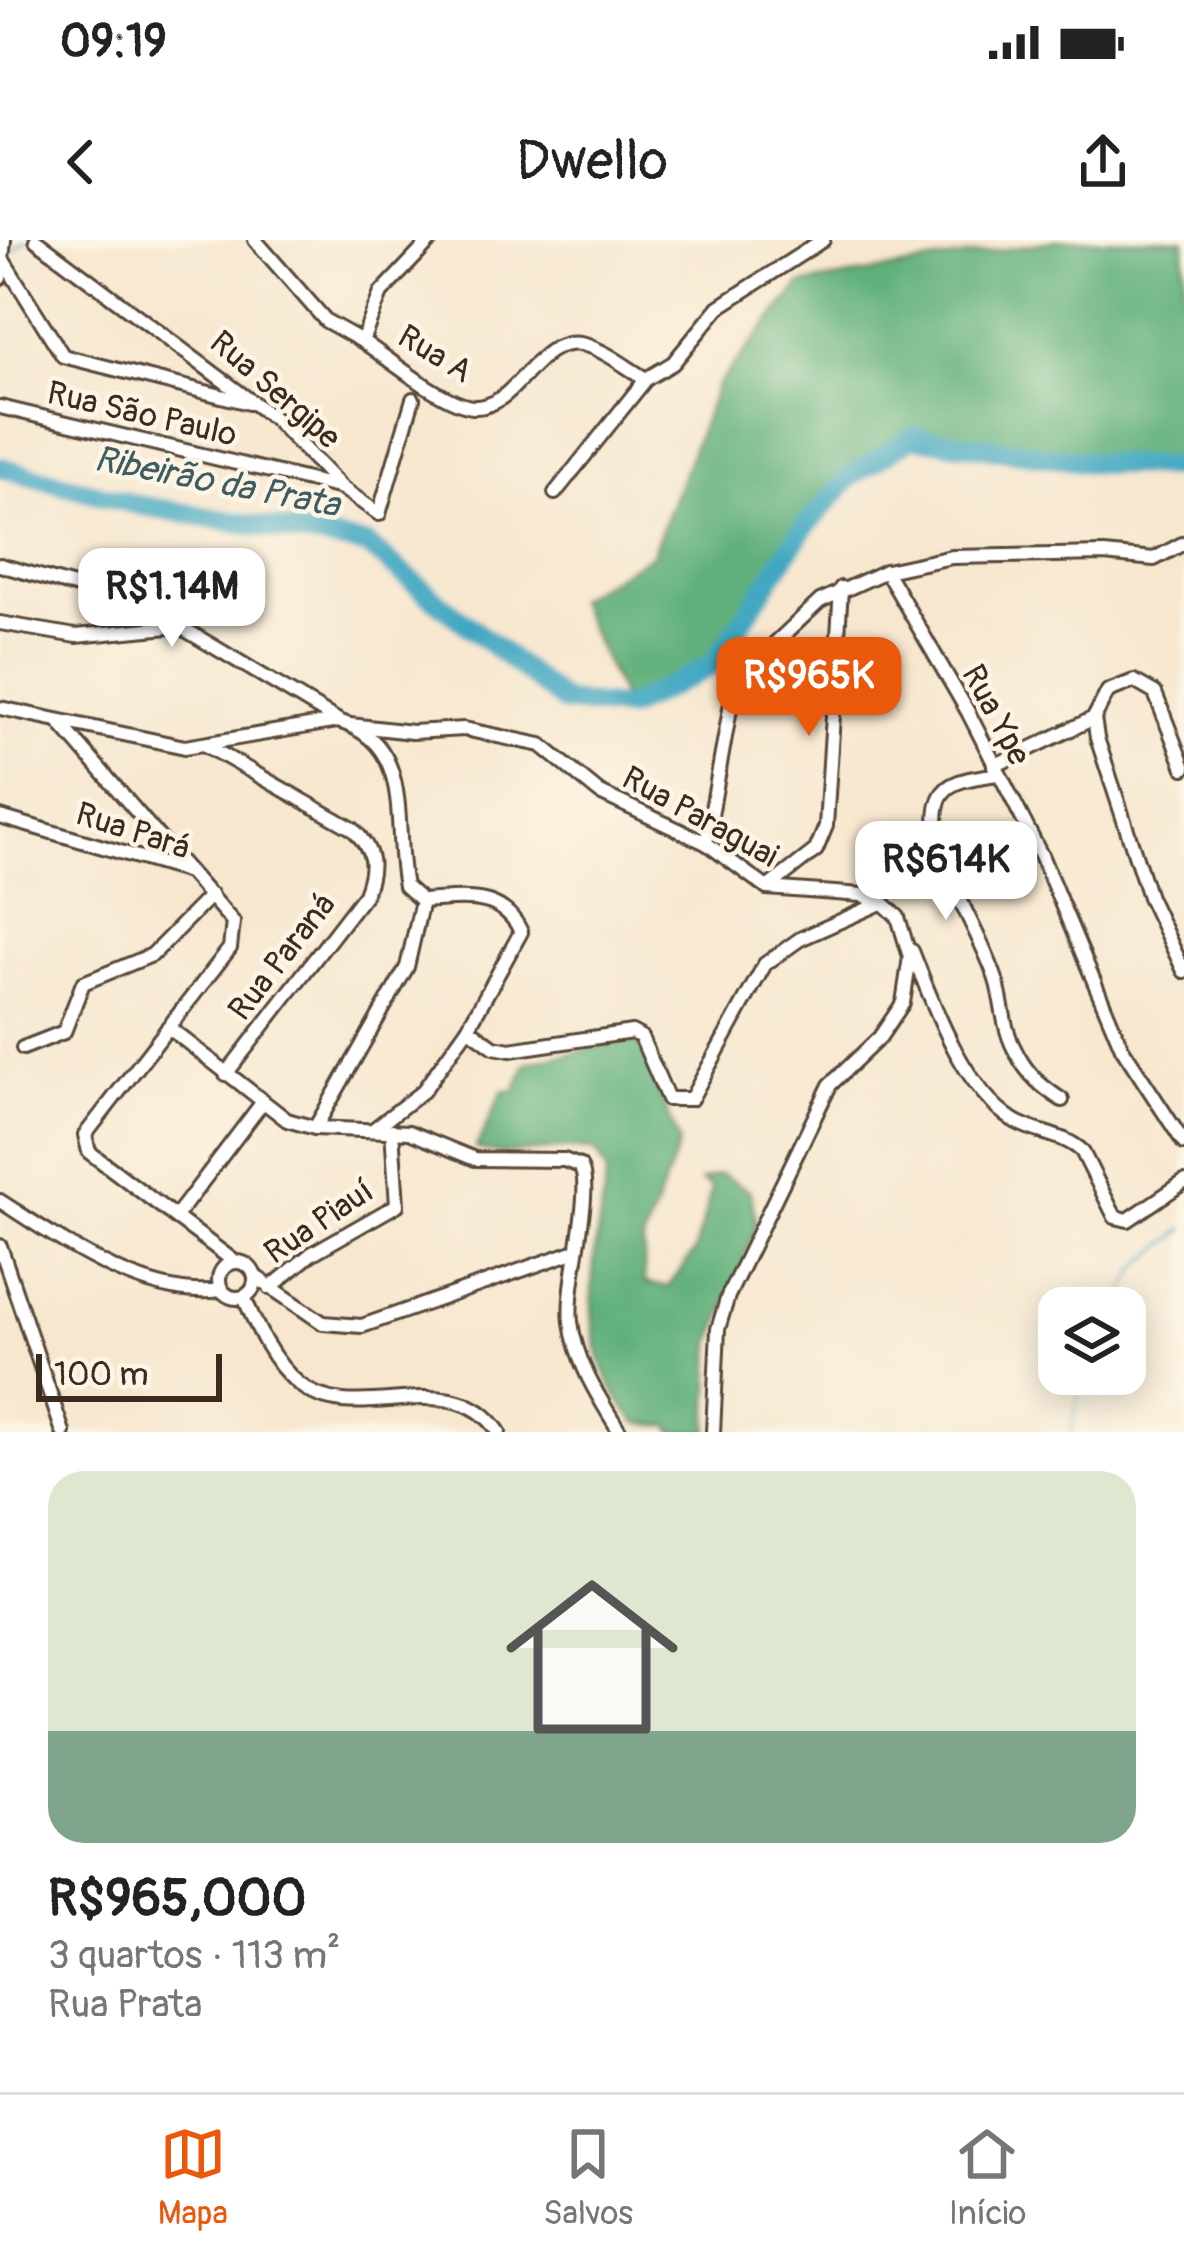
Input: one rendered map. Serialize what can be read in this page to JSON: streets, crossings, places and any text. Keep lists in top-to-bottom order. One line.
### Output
{"streets":{"street":["Rua A","Rua Sergipe","Rua São Paulo","Rua Ype","Rua Paraguai","Rua Pará","Rua Paraná","Rua Piauí"]},"crossings":[["Rua Sergipe","Rua São Paulo"]],"water":["Ribeirão da Prata"],"scale_bar":"100 m","page":{"status":"09:19","header":"Dwello","price":["R$1.14M","R$965K","R$614K"],"scale":"100 m","list":[{"name":"R$965,000","note":"3 quartos · 113 m² · Rua Prata"}],"tabs":["Mapa","Salvos","Início"]}}
